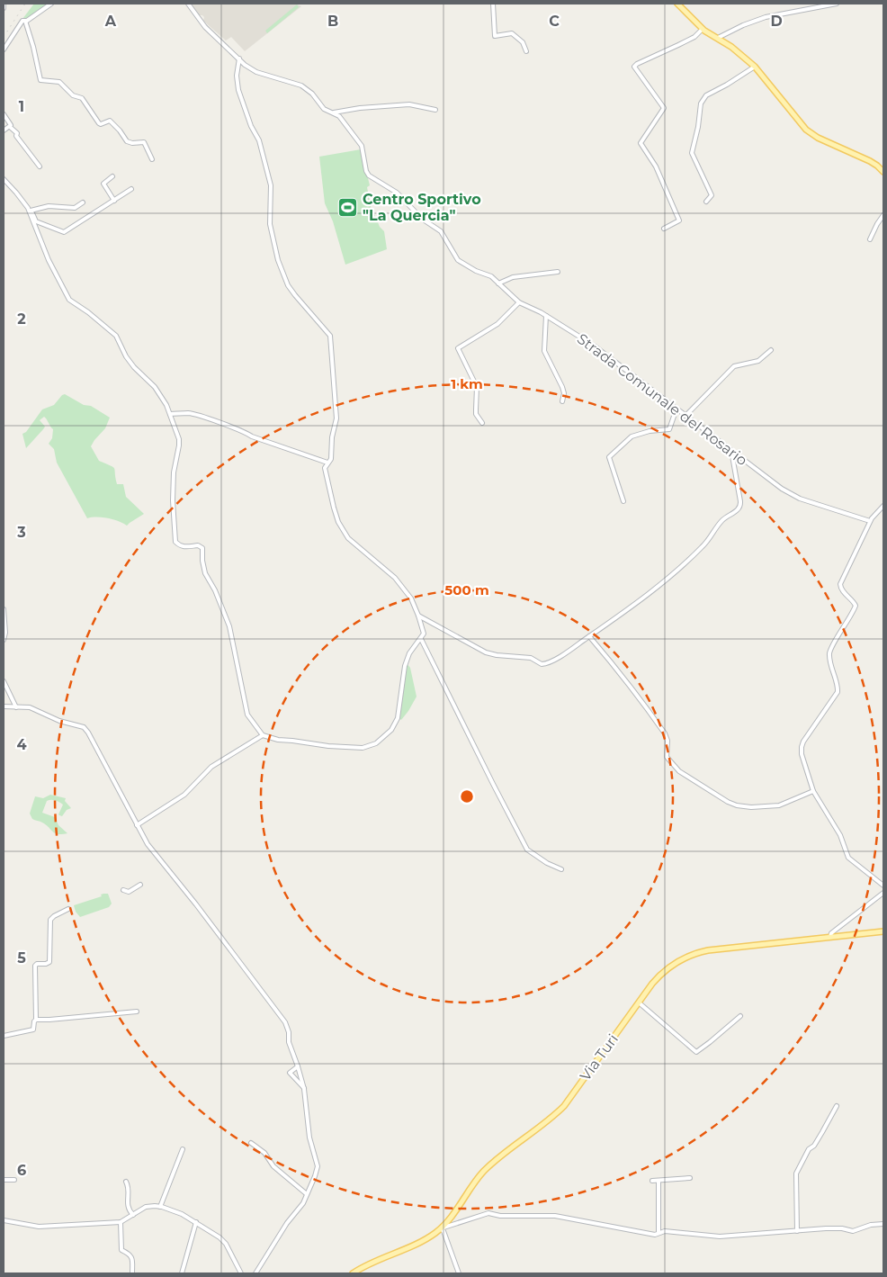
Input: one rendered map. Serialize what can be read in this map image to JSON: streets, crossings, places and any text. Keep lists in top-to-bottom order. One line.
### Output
{"streets":{"main road":["Via Turi"],"street":["Strada Comunale del Rosario"]},"places":{"sports":["Centro Sportivo \"La Quercia\""]},"grid":{"columns":["A","B","C","D"],"rows":["1","2","3","4","5","6"]},"rings":["1 km","500 m"]}
